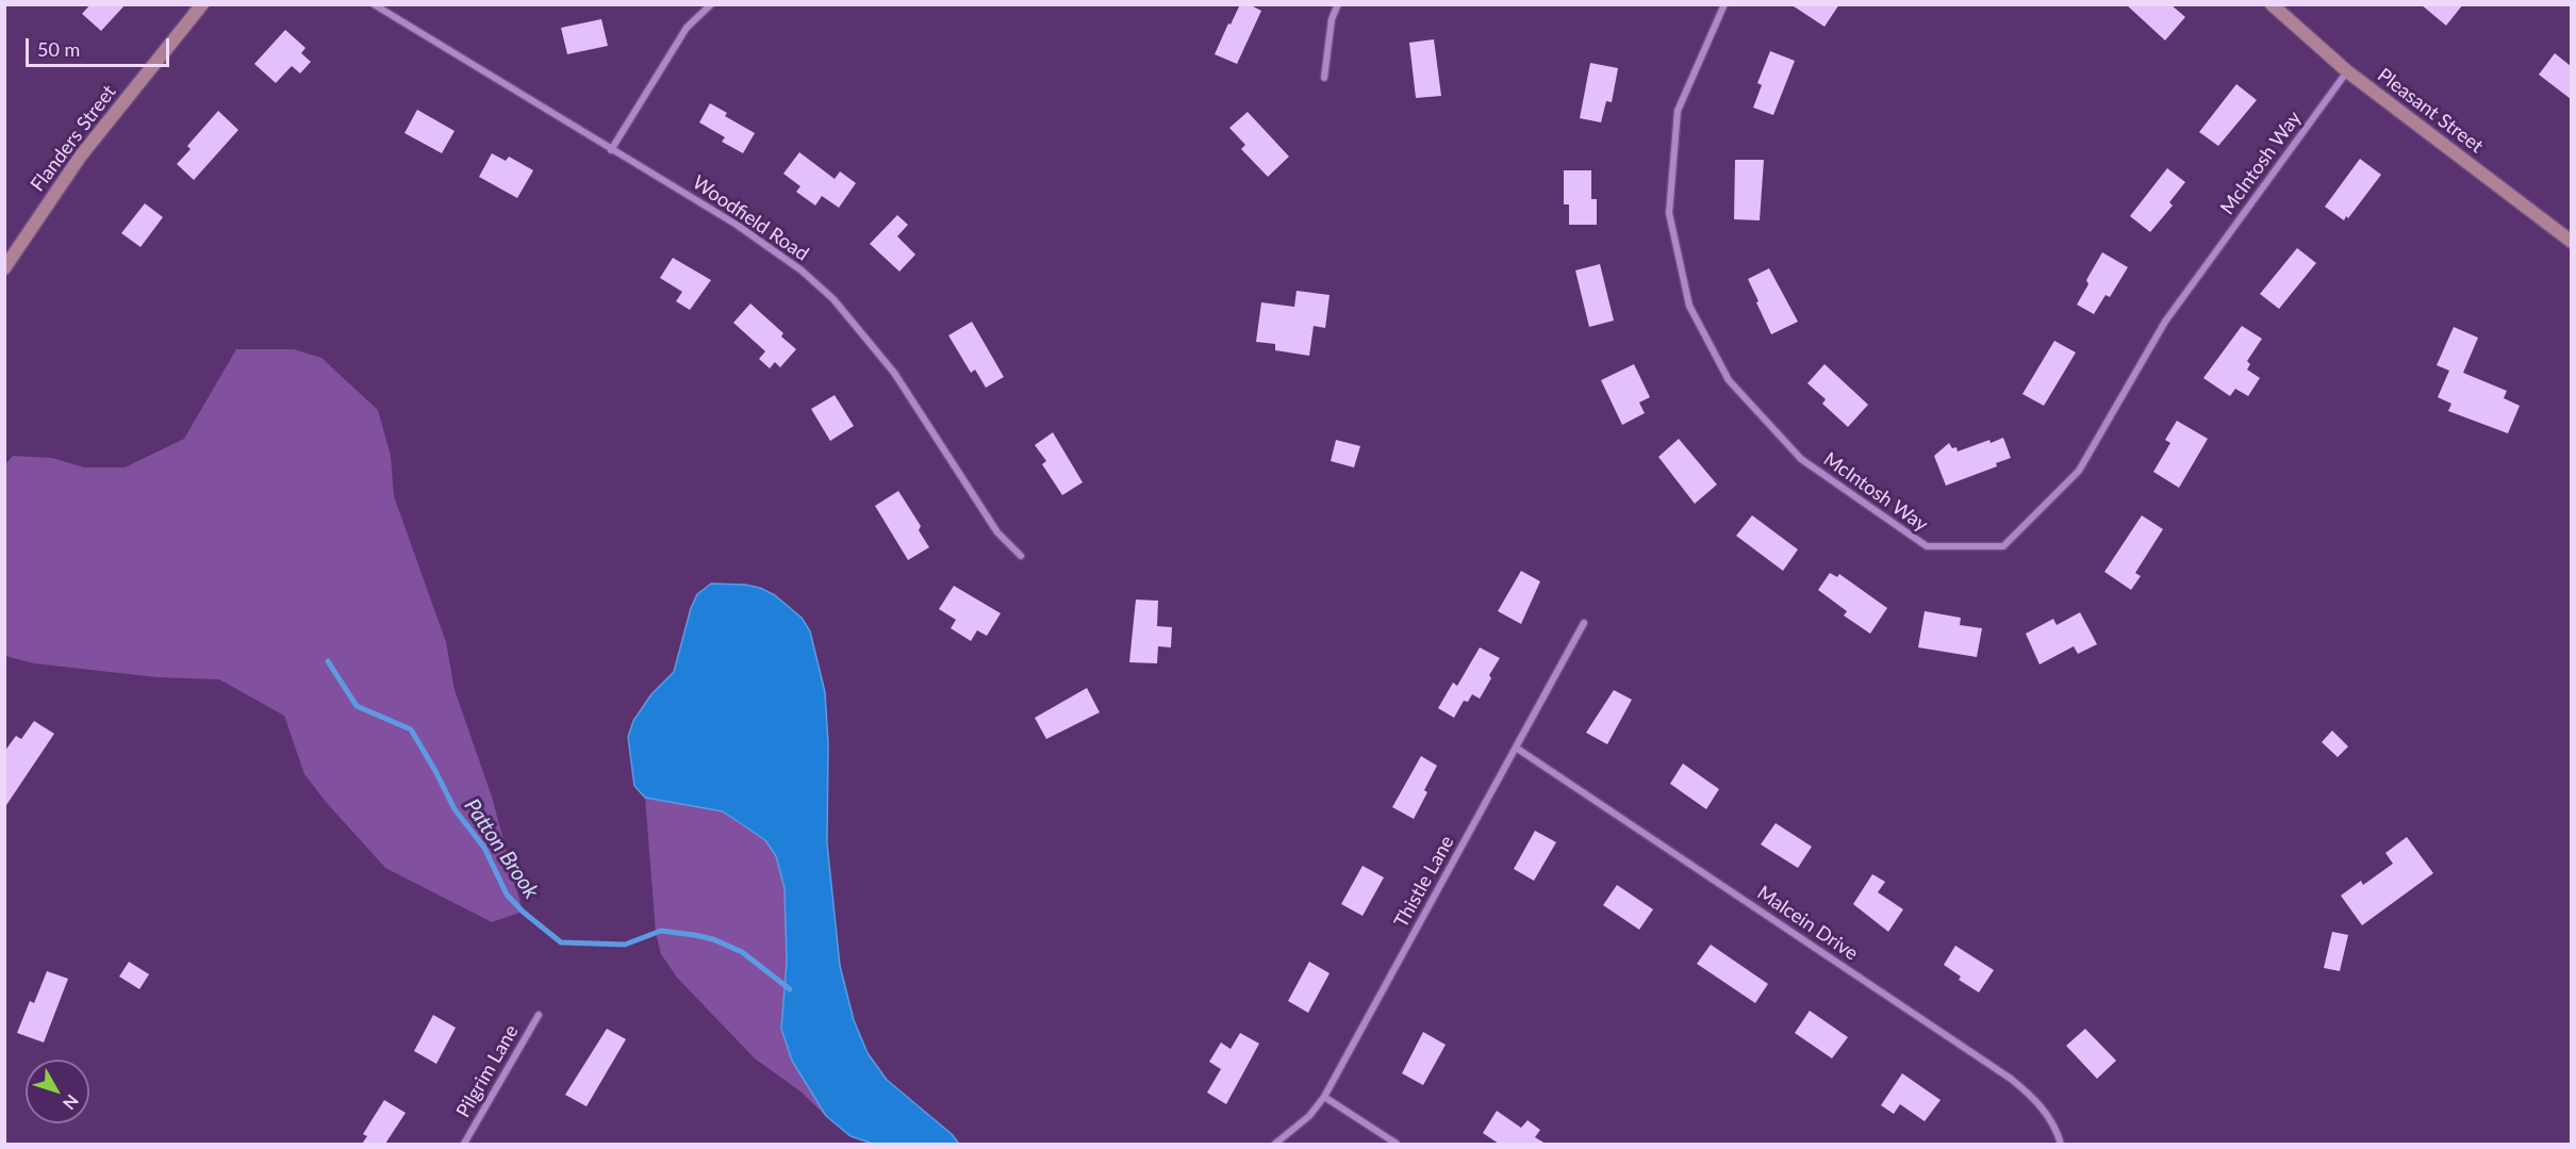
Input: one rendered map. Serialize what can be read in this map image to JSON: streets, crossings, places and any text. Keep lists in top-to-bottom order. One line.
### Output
{"streets":{"street":["Pleasant Street","Flanders Street","McIntosh Way","Woodfield Road","Thistle Lane","Malcein Drive","Pilgrim Lane"]},"crossings":[["Pleasant Street","McIntosh Way"],["Thistle Lane","Malcein Drive"]],"water":["Patton Brook"],"scale_bar":"50 m","north":"bottom right"}
